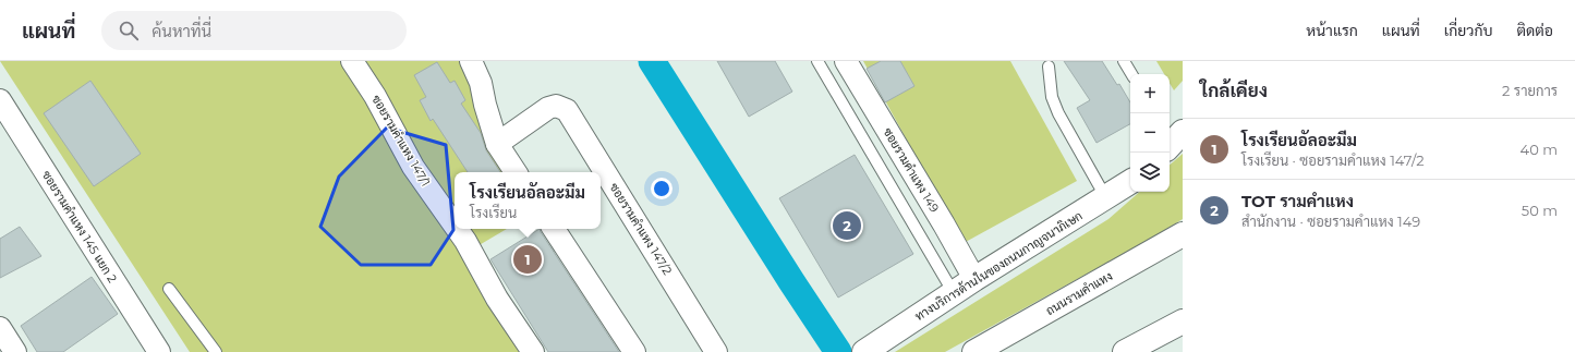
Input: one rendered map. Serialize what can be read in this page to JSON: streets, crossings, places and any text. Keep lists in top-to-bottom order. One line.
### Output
{"streets":{"main road":["ทางบริการด้านในของถนนกาญจนาภิเษก","ถนนรามคำแหง"],"street":["ซอยรามคำแหง 147/1","ซอยรามคำแหง 149","ซอยรามคำแหง 145 แยก 2","ซอยรามคำแหง 147/2"]},"crossings":[["ซอยรามคำแหง 149","ทางบริการด้านในของถนนกาญจนาภิเษก"]],"page":{"header":"แผนที่","search":"ค้นหาที่นี่","nav":["หน้าแรก","แผนที่","เกี่ยวกับ","ติดต่อ"],"heading":["ใกล้เคียง","2 รายการ"],"map_buttons":["+","−"],"list":[{"mark":"1","name":"โรงเรียนอัลอะมีม","note":"โรงเรียน · ซอยรามคำแหง 147/2","value":"40 m"},{"mark":"2","name":"TOT รามคำแหง","note":"สำนักงาน · ซอยรามคำแหง 149","value":"50 m"}],"popup":["โรงเรียนอัลอะมีม","โรงเรียน"],"pins":["2","1"]}}
